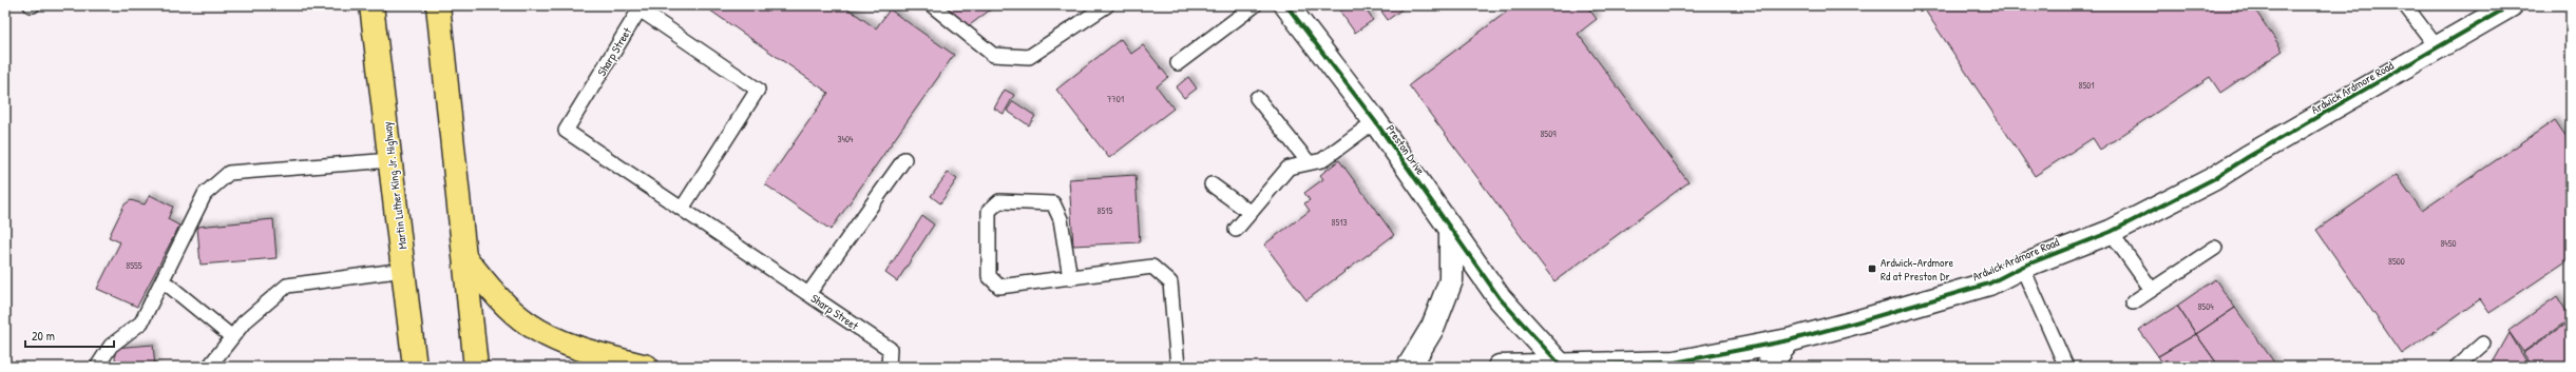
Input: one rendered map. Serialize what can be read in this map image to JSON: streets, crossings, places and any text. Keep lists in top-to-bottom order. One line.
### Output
{"streets":{"main road":["Ardwick Ardmore Road","Preston Drive","Martin Luther King Jr. Highway"],"lane":["Sharp Street"]},"crossings":[["Ardwick Ardmore Road","Preston Drive"]],"places":{"transit":["Ardwick-Ardmore Rd at Preston Dr"]},"house_numbers":["8501","7701","8509","3404","8515","8513","8450","8500","8555","8504"],"scale_bar":"20 m"}
